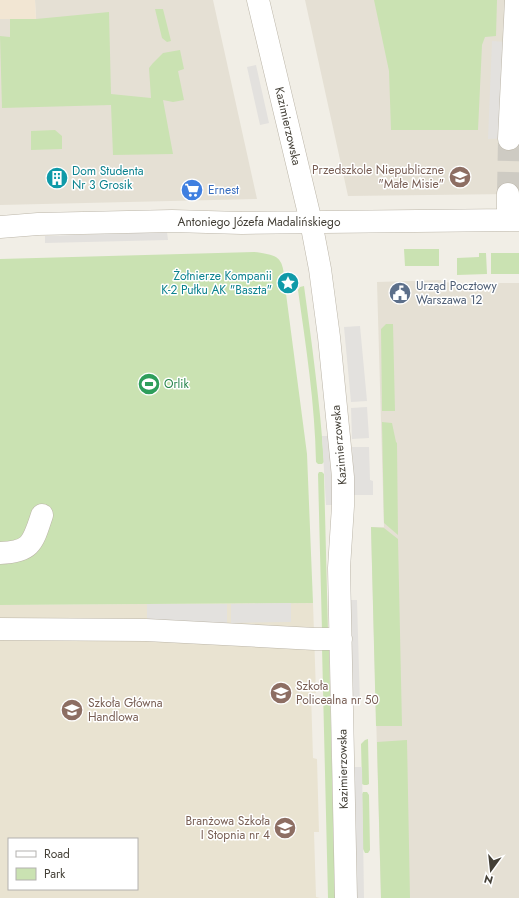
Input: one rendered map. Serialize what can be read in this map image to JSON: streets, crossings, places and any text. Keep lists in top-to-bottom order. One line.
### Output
{"streets":{"street":["Kazimierzowska","Antoniego Józefa Madalińskiego"]},"crossings":[["Kazimierzowska","Antoniego Józefa Madalińskiego"]],"places":{"school or university":["Przedszkole Niepubliczne \"Małe Misie\"","Szkoła Policealna nr 50","Szkoła Główna Handlowa","Branżowa Szkoła I Stopnia nr 4"],"building":["Dom Studenta Nr 3 Grosik"],"supermarket":["Ernest"],"place":["Żołnierze Kompanii K-2 Pułku AK \"Baszta\""],"public building":["Urząd Pocztowy Warszawa 12"],"sports":["Orlik"]},"legend":["Road","Park"],"north":"bottom"}
